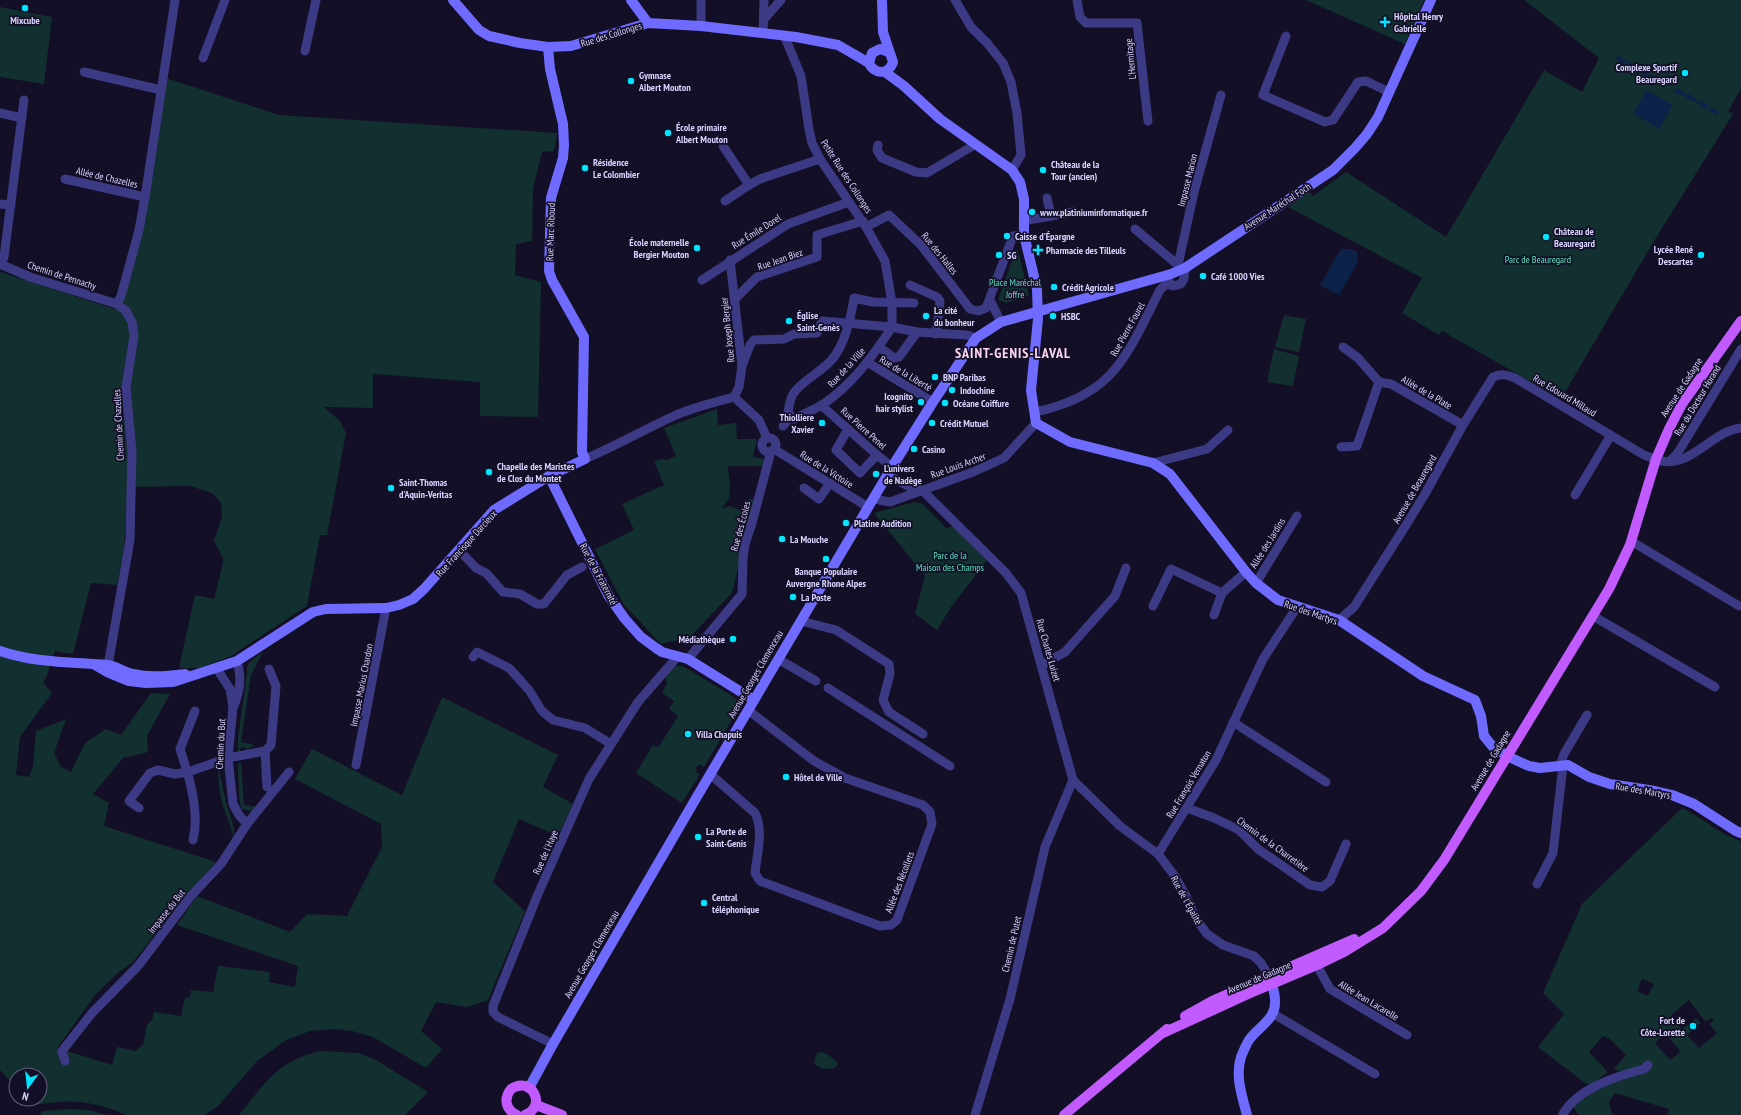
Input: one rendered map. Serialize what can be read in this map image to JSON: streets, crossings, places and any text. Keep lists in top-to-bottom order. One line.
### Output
{"streets":{"main road":["Avenue de Gadagne"],"street":["Rue des Collonges","L'Hermitage","Petite Rue des Collonges","Allée de Chazelles","Impasse Marion","Avenue Maréchal Foch","Rue Émile Dorel","Rue Marc Riboud","Rue des Halles","Rue Jean Biez","Chemin de Pennachy","Rue Pierre Fourel","Rue Joseph Bergier","Rue de la Ville","Rue de la Liberté","Allée de la Plate","Rue Edouard Millaud","Rue du Docteur Horand","Chemin de Chazelles","Rue Pierre Penel","Rue Louis Archer","Rue de la Victoire","Avenue de Beauregard","Rue des Écoles","Rue Francisque Darcieux","Allée des Jardins","Rue de la Fraternité","Rue des Martyrs","Rue Charles Luizet","Avenue Georges Clemenceau","Impasse Marius Chardon","Chemin du But","Rue François Vernaton","Chemin de la Charretière","Rue de l'Haye","Allée des Récollets","Rue de l'Égalité","Impasse du But","Chemin de Putet","Allée Jean Lacarelle"]},"crossings":[["Rue des Collonges","Petite Rue des Collonges"],["Rue des Collonges","Rue Marc Riboud"],["Petite Rue des Collonges","Rue Émile Dorel"],["Petite Rue des Collonges","Rue des Halles"],["Petite Rue des Collonges","Rue Jean Biez"],["Petite Rue des Collonges","Rue de la Ville"],["Impasse Marion","Avenue Maréchal Foch"],["Avenue Maréchal Foch","Rue Pierre Fourel"],["Avenue Maréchal Foch","Avenue Georges Clemenceau"],["Rue Émile Dorel","Rue Joseph Bergier"],["Rue Marc Riboud","Rue Francisque Darcieux"],["Rue des Halles","Rue Jean Biez"],["Rue Jean Biez","Rue Joseph Bergier"],["Chemin de Pennachy","Chemin de Chazelles"],["Rue Joseph Bergier","Rue Francisque Darcieux"],["Rue de la Ville","Rue de la Liberté"],["Rue de la Ville","Rue Pierre Penel"],["Rue de la Liberté","Avenue Georges Clemenceau"],["Avenue de Gadagne","Rue Edouard Millaud"],["Avenue de Gadagne","Rue des Martyrs"],["Avenue de Gadagne","Rue de l'Égalité"],["Avenue de Gadagne","Allée Jean Lacarelle"],["Allée de la Plate","Avenue de Beauregard"],["Rue Edouard Millaud","Rue du Docteur Horand"],["Rue Edouard Millaud","Avenue de Beauregard"],["Chemin de Chazelles","Rue Francisque Darcieux"],["Rue Pierre Penel","Rue Charles Luizet"],["Rue Pierre Penel","Avenue Georges Clemenceau"],["Rue Louis Archer","Rue des Martyrs"],["Rue Louis Archer","Rue Charles Luizet"],["Rue Louis Archer","Avenue Georges Clemenceau"],["Rue de la Victoire","Rue des Écoles"],["Rue de la Victoire","Avenue Georges Clemenceau"],["Avenue de Beauregard","Rue des Martyrs"],["Rue des Écoles","Rue de la Fraternité"],["Rue Francisque Darcieux","Rue de la Fraternité"],["Rue Francisque Darcieux","Impasse Marius Chardon"],["Rue Francisque Darcieux","Chemin du But"],["Allée des Jardins","Rue des Martyrs"],["Rue de la Fraternité","Avenue Georges Clemenceau"],["Rue de la Fraternité","Rue de l'Haye"],["Rue des Martyrs","Rue François Vernaton"],["Rue Charles Luizet","Avenue Georges Clemenceau"],["Rue Charles Luizet","Chemin de Putet"],["Avenue Georges Clemenceau","Rue de l'Haye"],["Avenue Georges Clemenceau","Allée des Récollets"],["Chemin du But","Impasse du But"],["Rue François Vernaton","Chemin de la Charretière"],["Rue François Vernaton","Rue de l'Égalité"]],"districts":["SAINT-GENIS-LAVAL"],"parks":["Parc de Beauregard","Place Maréchal Joffre","Parc de la Maison des Champs"],"places":{"other":["Mixcube","Complexe Sportif Beauregard","Gymnase Albert Mouton","École primaire Albert Mouton","Résidence Le Colombier","Château de la Tour (ancien)","www.platiniuminformatique.fr","Caisse d'Épargne","Château de Beauregard","École maternelle Bergier Mouton","SG","Lycée René Descartes","Café 1000 Vies","Crédit Agricole","La cité du bonheur","HSBC","Église Saint-Genès","BNP Paribas","Indochine","Icognito hair stylist","Océane Coiffure","Thiolliere Xavier","Crédit Mutuel","Casino","Chapelle des Maristes de Clos du Montet","L'univers de Nadège","Saint-Thomas d'Aquin-Veritas","Platine Audition","La Mouche","Banque Populaire Auvergne Rhone Alpes","La Poste","Médiathèque","Villa Chapuis","Hôtel de Ville","La Porte de Saint-Genis","Central téléphonique","Fort de Côte-Lorette"],"health":["Hôpital Henry Gabrielle","Pharmacie des Tilleuls"]},"north":"bottom"}
